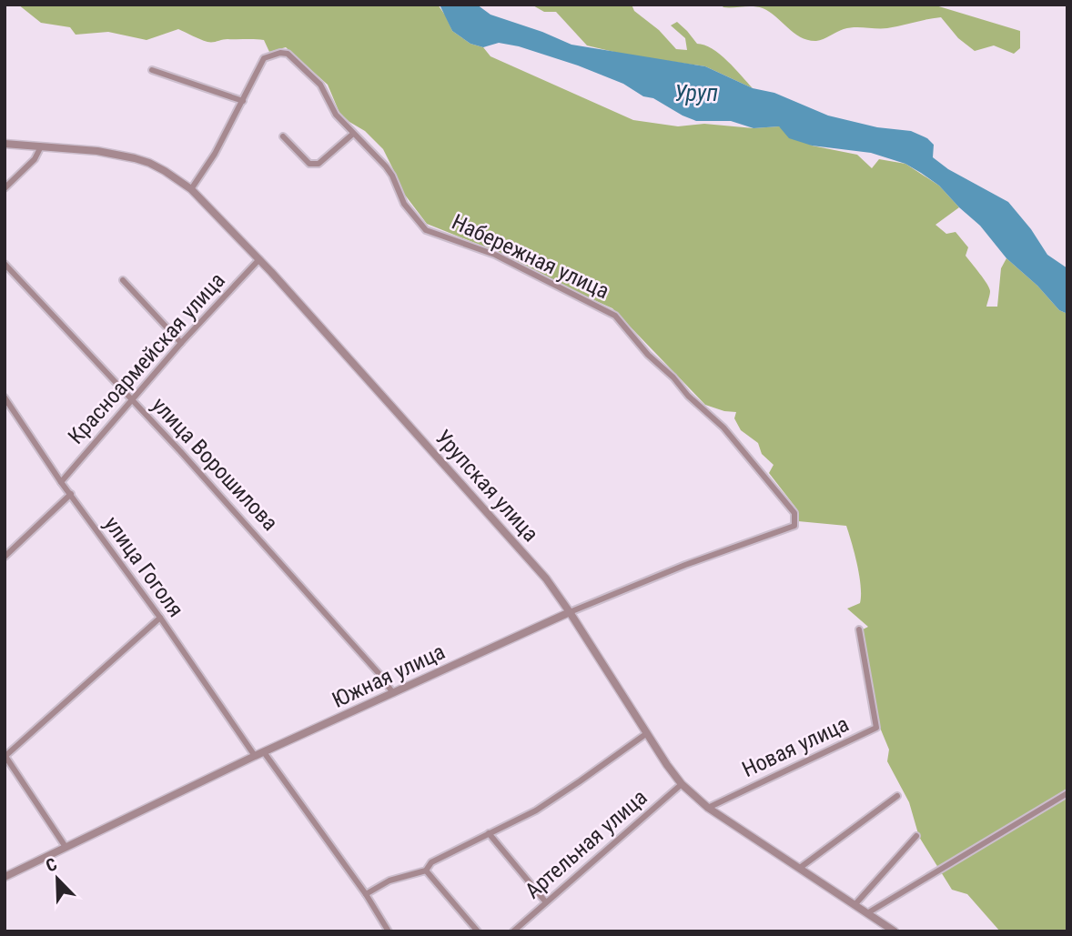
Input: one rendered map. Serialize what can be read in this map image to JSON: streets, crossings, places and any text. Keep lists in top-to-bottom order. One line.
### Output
{"streets":{"street":["Набережная улица","Красноармейская улица","улица Ворошилова","Урупская улица","улица Гоголя","Южная улица","Новая улица","Артельная улица"]},"crossings":[["Набережная улица","Южная улица"],["Красноармейская улица","улица Ворошилова"],["Красноармейская улица","Урупская улица"],["Красноармейская улица","улица Гоголя"],["улица Ворошилова","Южная улица"],["Урупская улица","Южная улица"],["Урупская улица","Новая улица"],["Урупская улица","Артельная улица"],["улица Гоголя","Южная улица"]],"water":["Уруп"],"north":"top left"}
